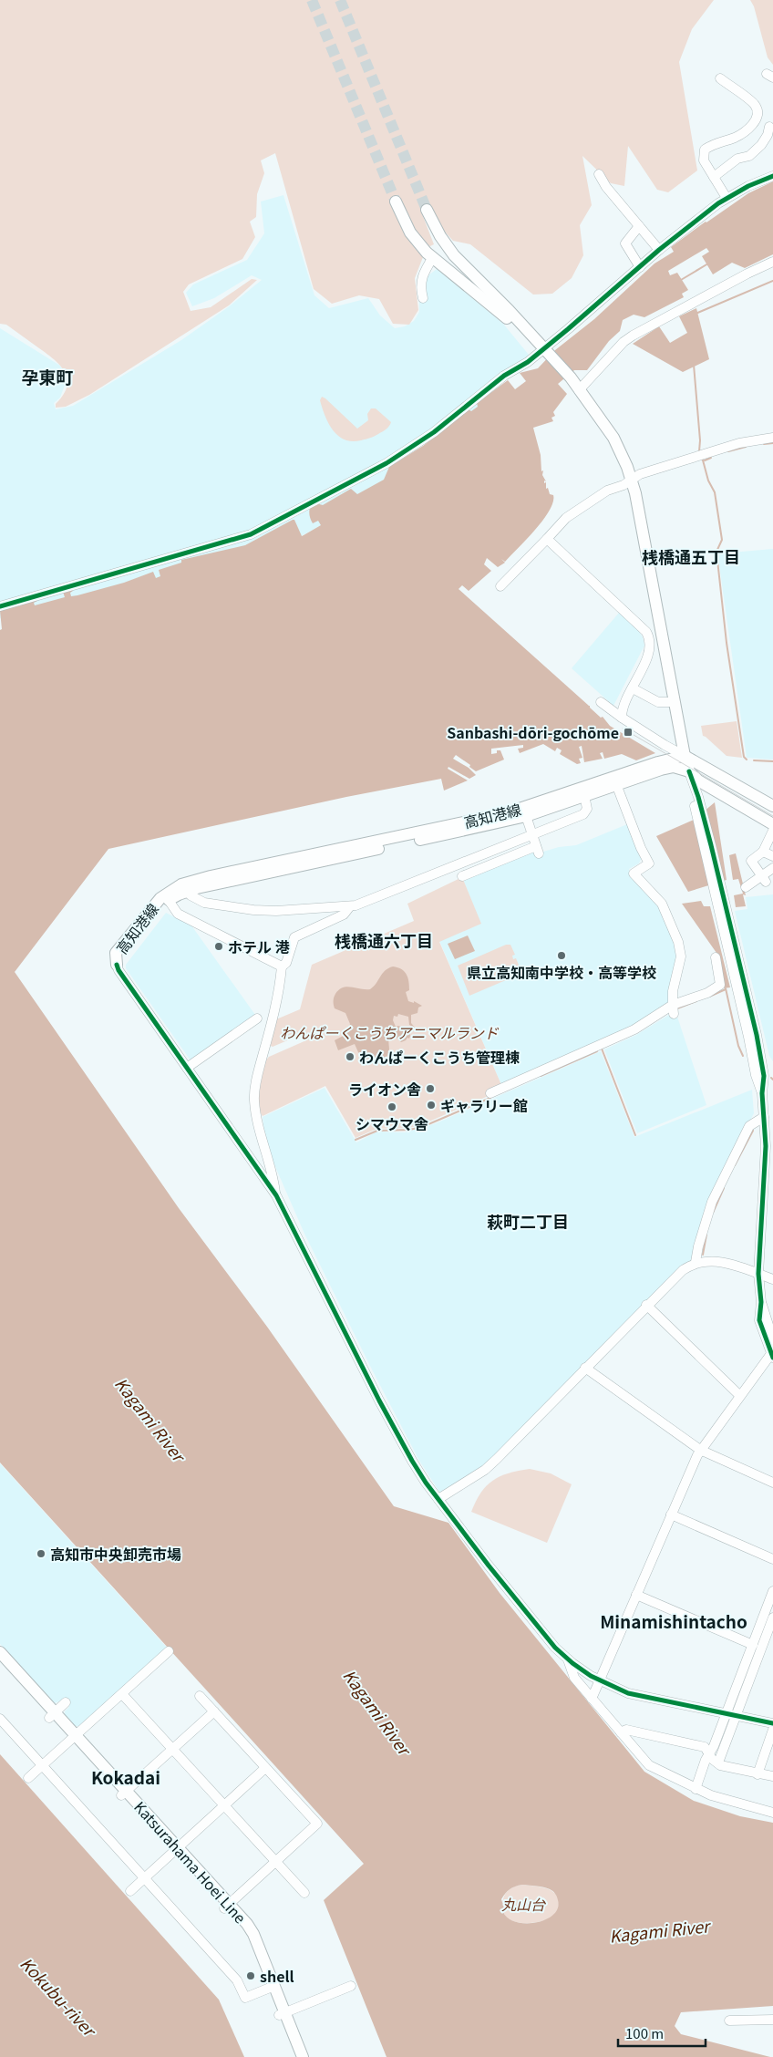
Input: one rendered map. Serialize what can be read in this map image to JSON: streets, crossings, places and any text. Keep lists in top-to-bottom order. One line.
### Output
{"streets":{"main road":["高知港線","Katsurahama Hoei Line"]},"districts":["孕東町","桟橋通五丁目","桟橋通六丁目","萩町二丁目","Minamishintacho","Kokadai"],"water":["Kagami River","Kokubu-river"],"parks":["わんぱーくこうちアニマルランド","丸山台"],"places":{"transit":["Sanbashi-dōri-gochōme"],"other":["ホテル 港","県立高知南中学校・高等学校","わんぱーくこうち管理棟","ライオン舎","ギャラリー館","シマウマ舎","高知市中央卸売市場","shell"]},"scale_bar":"100 m"}
